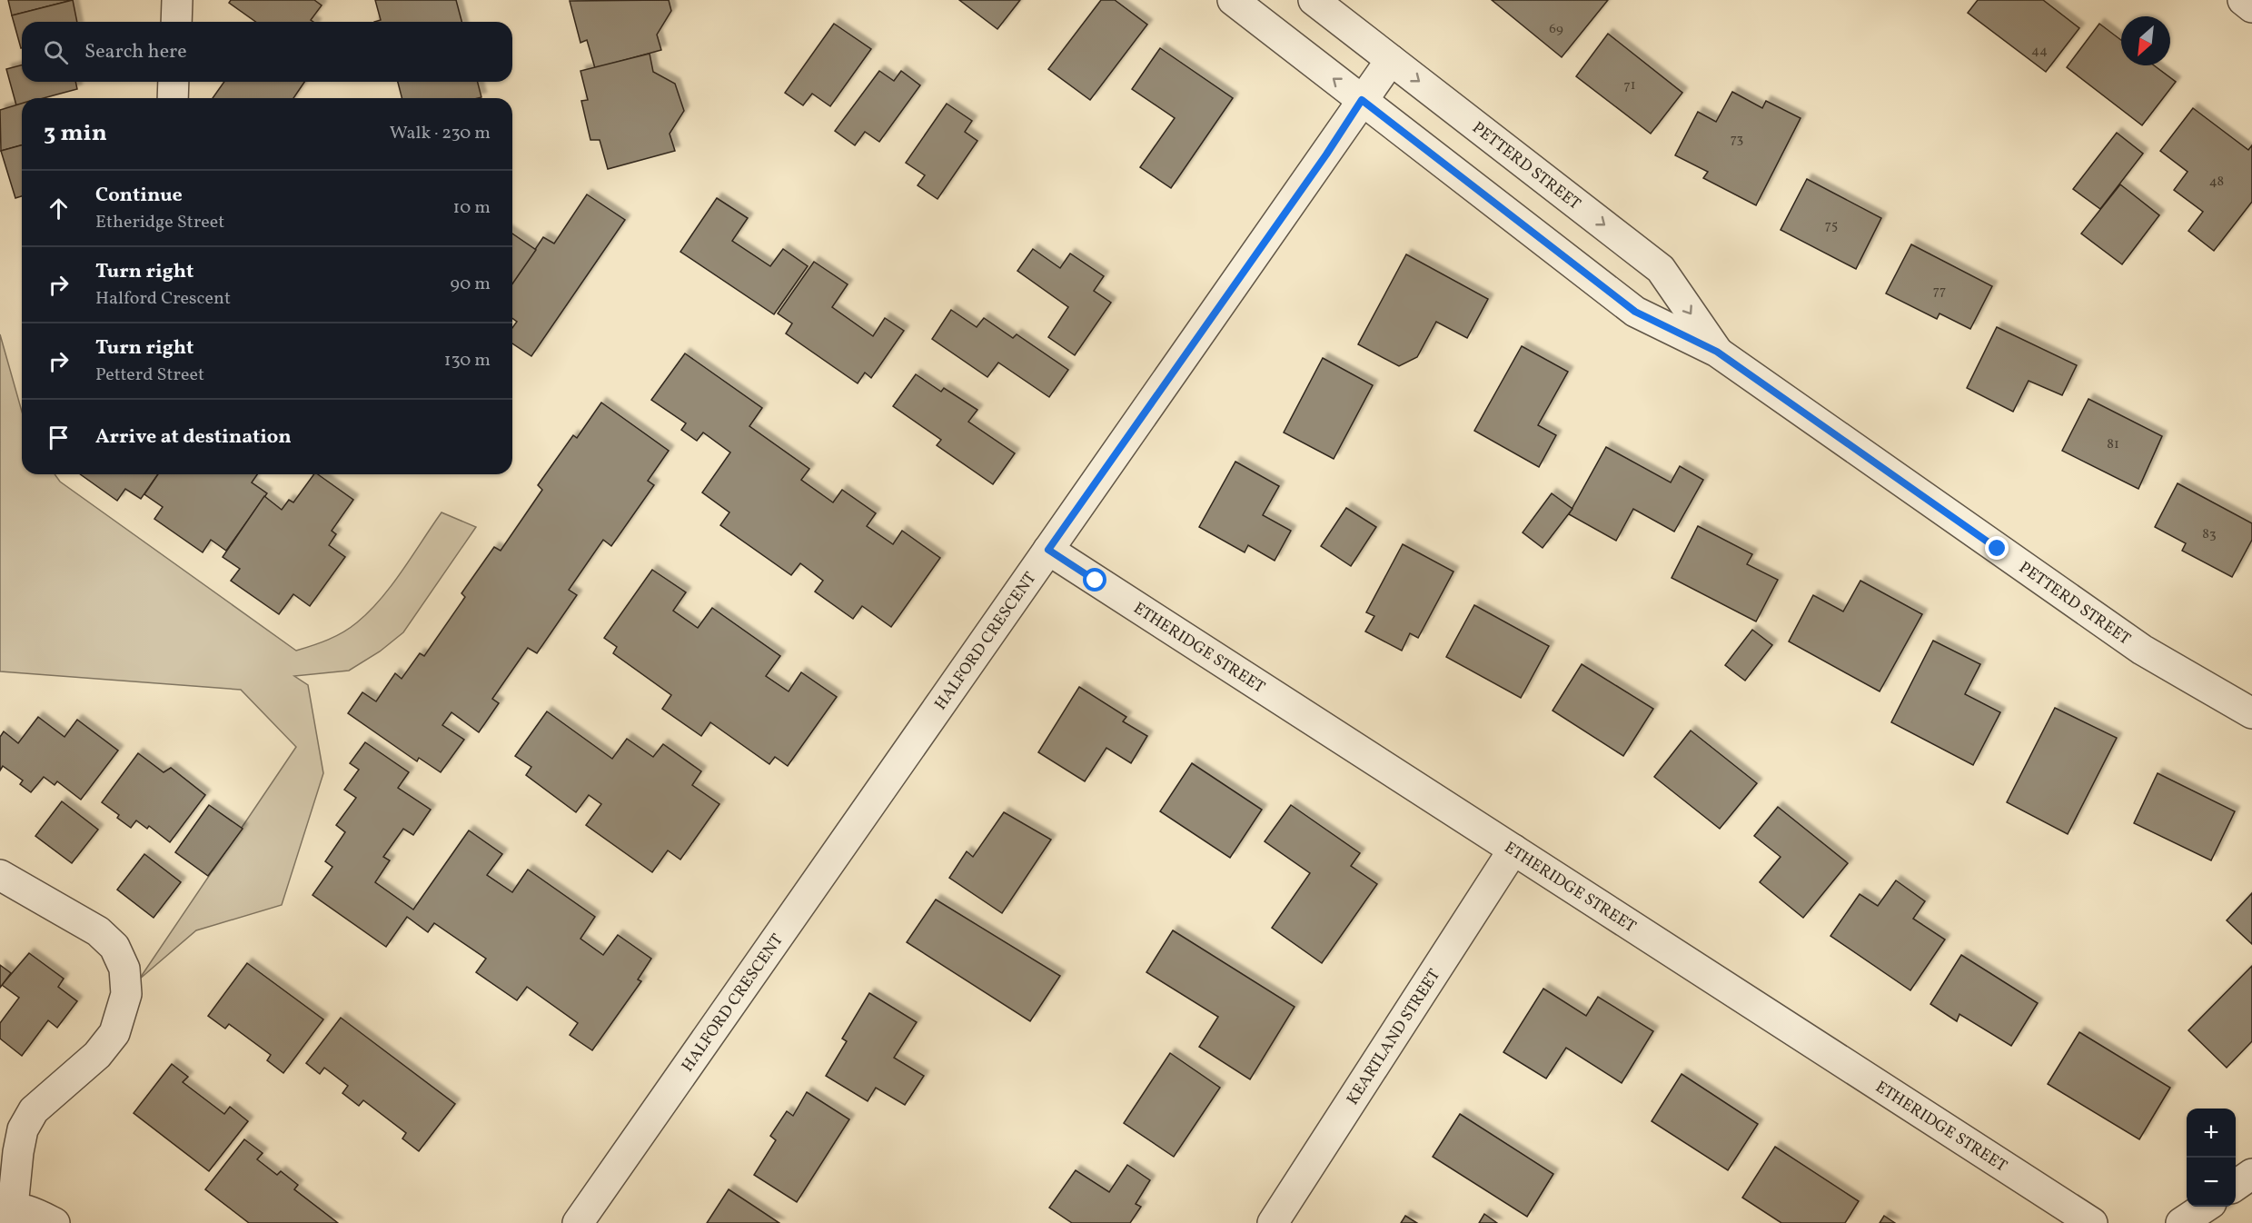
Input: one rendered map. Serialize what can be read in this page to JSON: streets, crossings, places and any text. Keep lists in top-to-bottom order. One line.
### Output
{"streets":{"street":["PETTERD STREET","HALFORD CRESCENT","ETHERIDGE STREET","KEARTLAND STREET"]},"crossings":[["PETTERD STREET","HALFORD CRESCENT"],["HALFORD CRESCENT","ETHERIDGE STREET"],["ETHERIDGE STREET","KEARTLAND STREET"]],"house_numbers":["69","44","71","73","48","75","77","81","83"],"north":"bottom left","page":{"search":"Search here","heading":["3 min","Walk · 230 m"],"list":[["Continue","Etheridge Street","10 m"],["Turn right","Halford Crescent","90 m"],["Turn right","Petterd Street","130 m"],"Arrive at destination"],"map_buttons":["+","−"]}}
